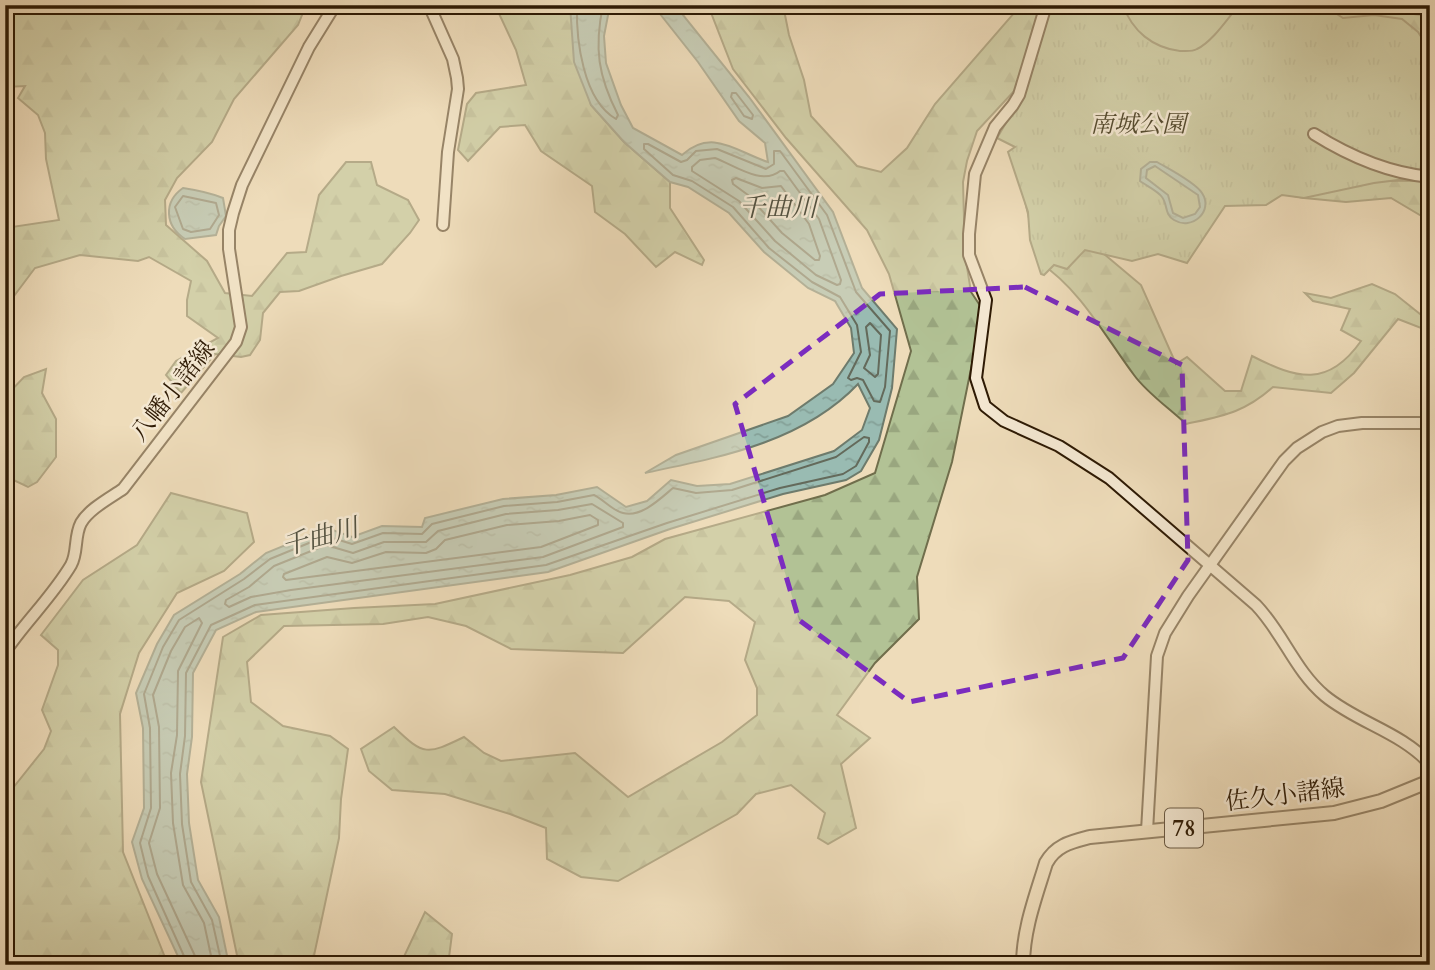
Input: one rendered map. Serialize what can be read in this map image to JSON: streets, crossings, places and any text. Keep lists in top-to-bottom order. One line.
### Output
{"streets":{"main road":["佐久小諸線","78"],"street":["八幡小諸線"]},"water":["千曲川"],"parks":["南城公園"]}
